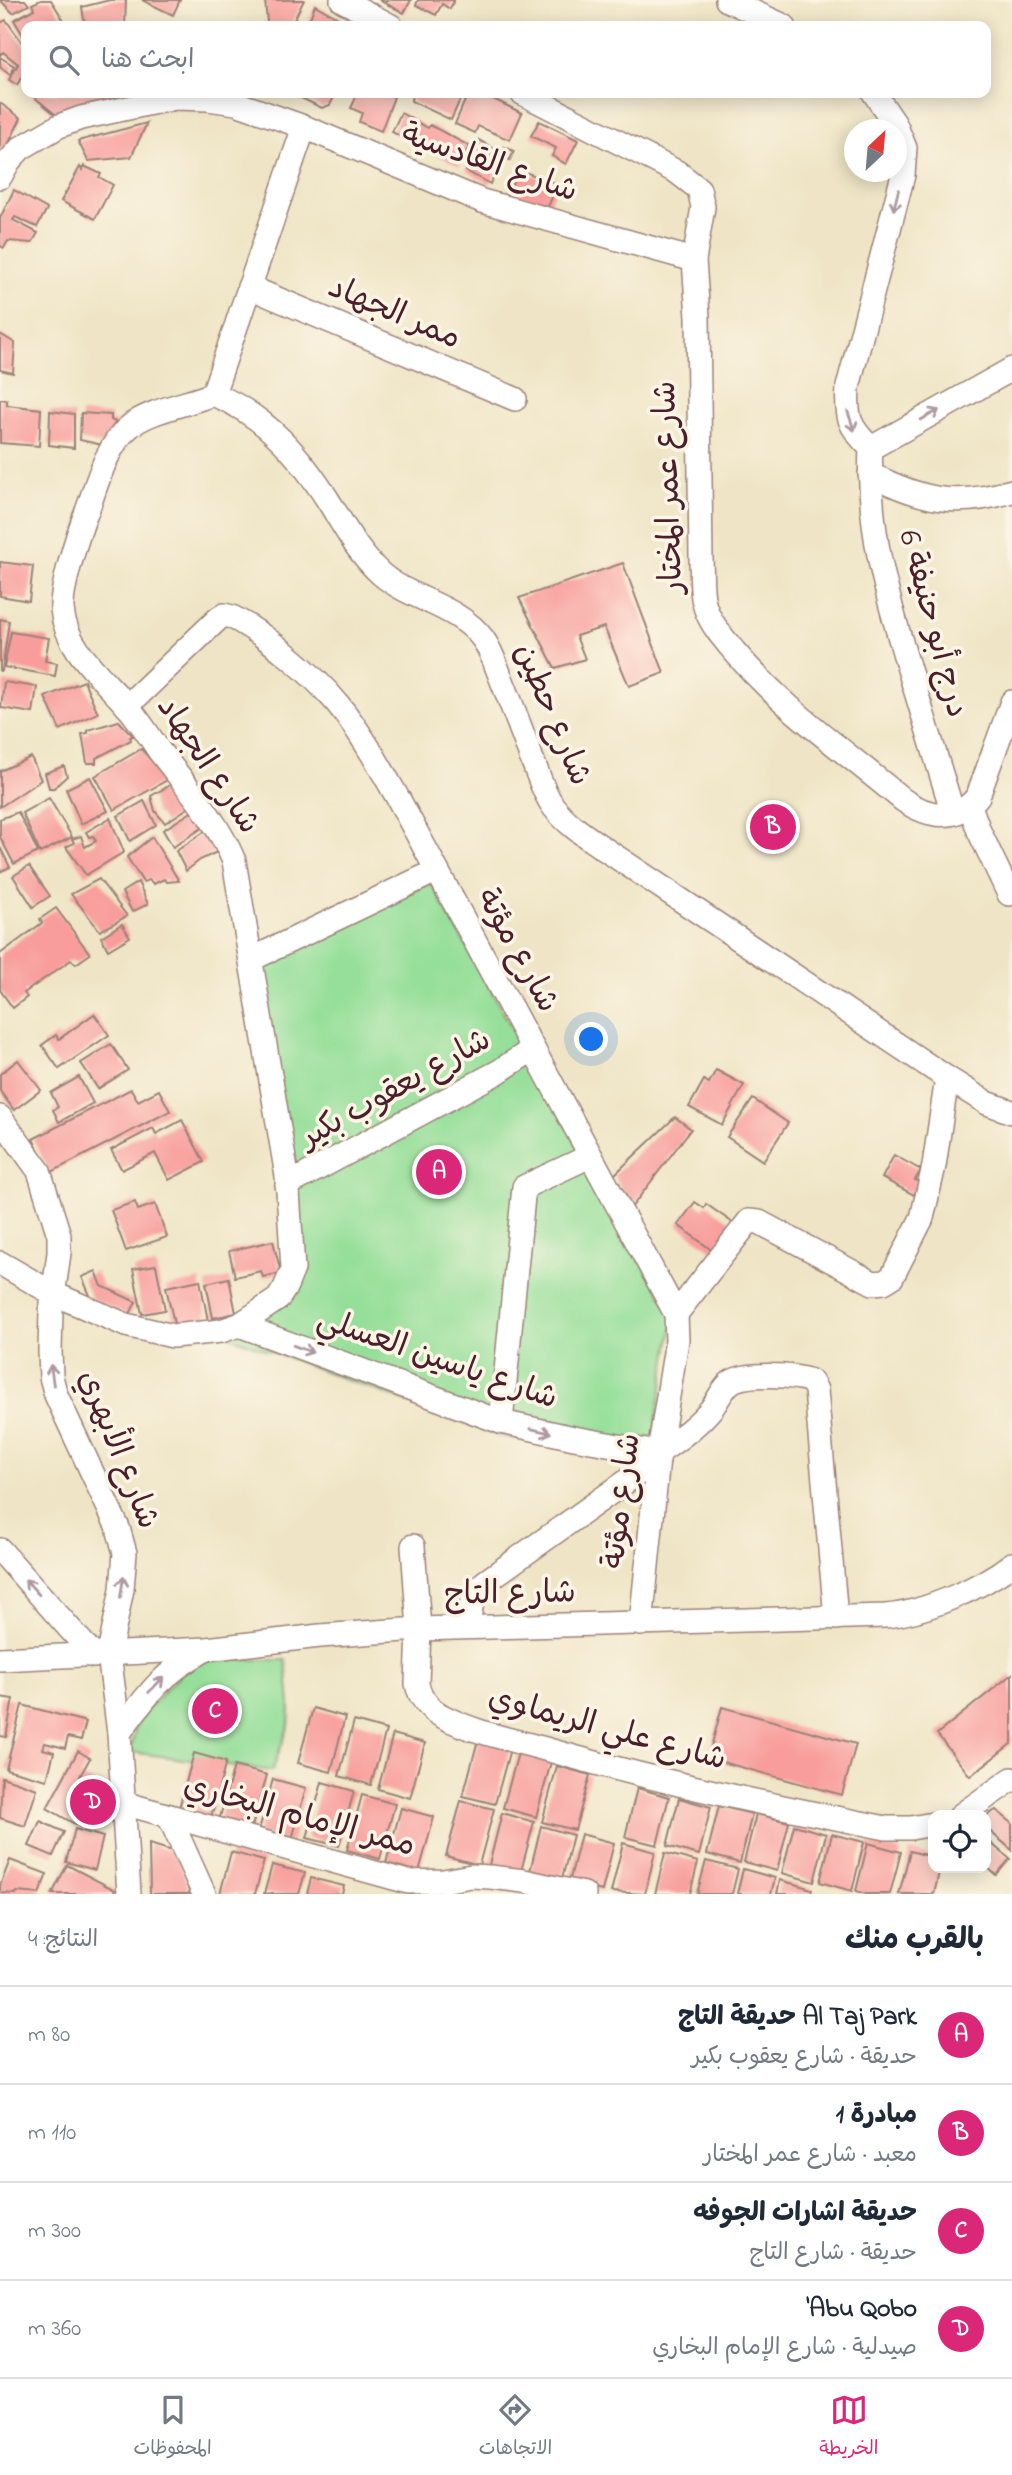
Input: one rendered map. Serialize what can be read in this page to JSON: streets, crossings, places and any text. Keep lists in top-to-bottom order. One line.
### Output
{"streets":{"street":["شارع القادسية","ممر الجهاد","شارع عمر المختار","درج أبو حنيفة 6","شارع حطين","شارع الجهاد","شارع مؤتة","شارع يعقوب بكير","شارع ياسين العسلي","شارع الأبهري","شارع التاج","شارع علي الريماوي","ممر الإمام البخاري"]},"crossings":[["شارع القادسية","شارع عمر المختار"],["شارع عمر المختار","درج أبو حنيفة 6"],["شارع حطين","شارع الجهاد"],["شارع الجهاد","شارع مؤتة"],["شارع الجهاد","شارع يعقوب بكير"],["شارع الجهاد","شارع ياسين العسلي"],["شارع الجهاد","شارع الأبهري"],["شارع مؤتة","شارع يعقوب بكير"],["شارع مؤتة","شارع ياسين العسلي"],["شارع مؤتة","شارع التاج"],["شارع الأبهري","شارع التاج"],["شارع التاج","شارع علي الريماوي"]],"one_way":["شارع ياسين العسلي","شارع الأبهري"],"north":"top right","page":{"search":"ابحث هنا","pins":["B","A","C","D"],"heading":["بالقرب منك","النتائج: 4"],"list":[{"mark":"A","name":"Al Taj Park حديقة التاج","note":"حديقة · شارع يعقوب بكير","value":"80 m"},{"mark":"B","name":"مبادرة 1","note":"معبد · شارع عمر المختار","value":"110 m"},{"mark":"C","name":"حديقة اشارات الجوفه","note":"حديقة · شارع التاج","value":"300 m"},{"mark":"D","name":"Abu Qobo'","note":"صيدلية · شارع الإمام البخاري","value":"360 m"}],"nav":["الخريطة","الاتجاهات","المحفوظات"]}}
